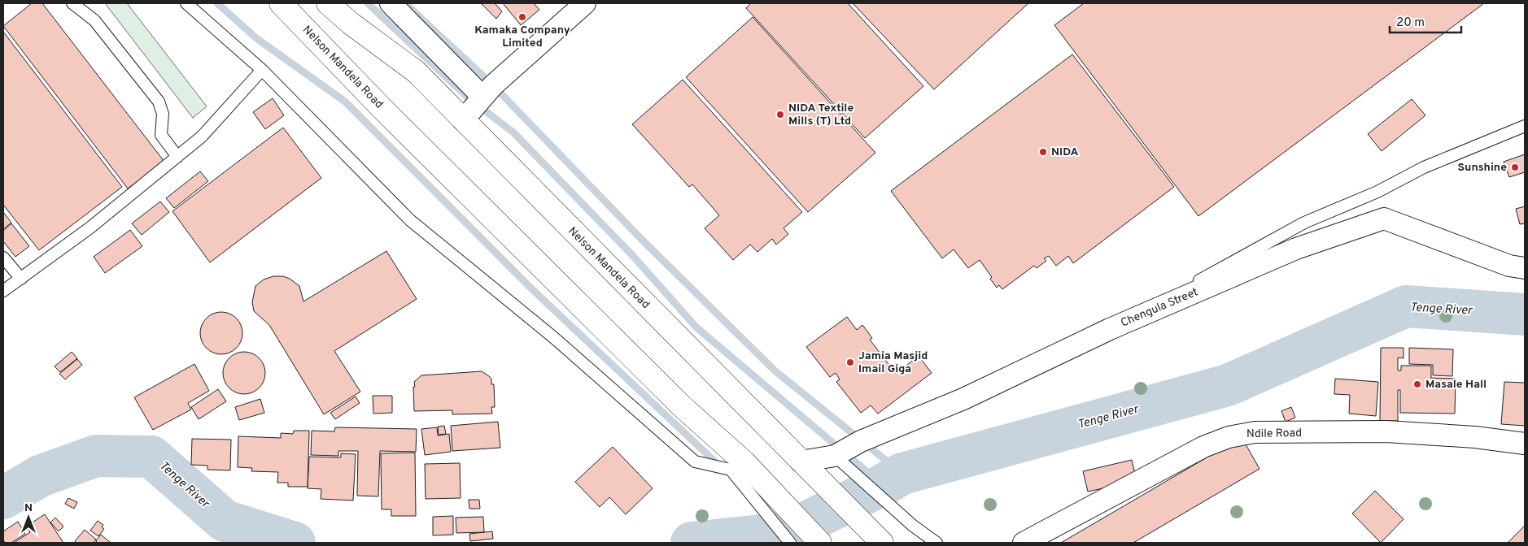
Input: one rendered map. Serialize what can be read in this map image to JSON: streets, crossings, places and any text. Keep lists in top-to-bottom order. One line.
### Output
{"streets":{"main road":["Nelson Mandela Road"],"street":["Chengula Street","Ndile Road"]},"crossings":[["Nelson Mandela Road","Chengula Street"]],"water":["Tenge River"],"places":["Kamaka Company Limited","NIDA Textile Mills (T) Ltd","NIDA","Sunshine","Jamia Masjid Imail Giga","Masale Hall"],"scale_bar":"20 m","north":"top"}
